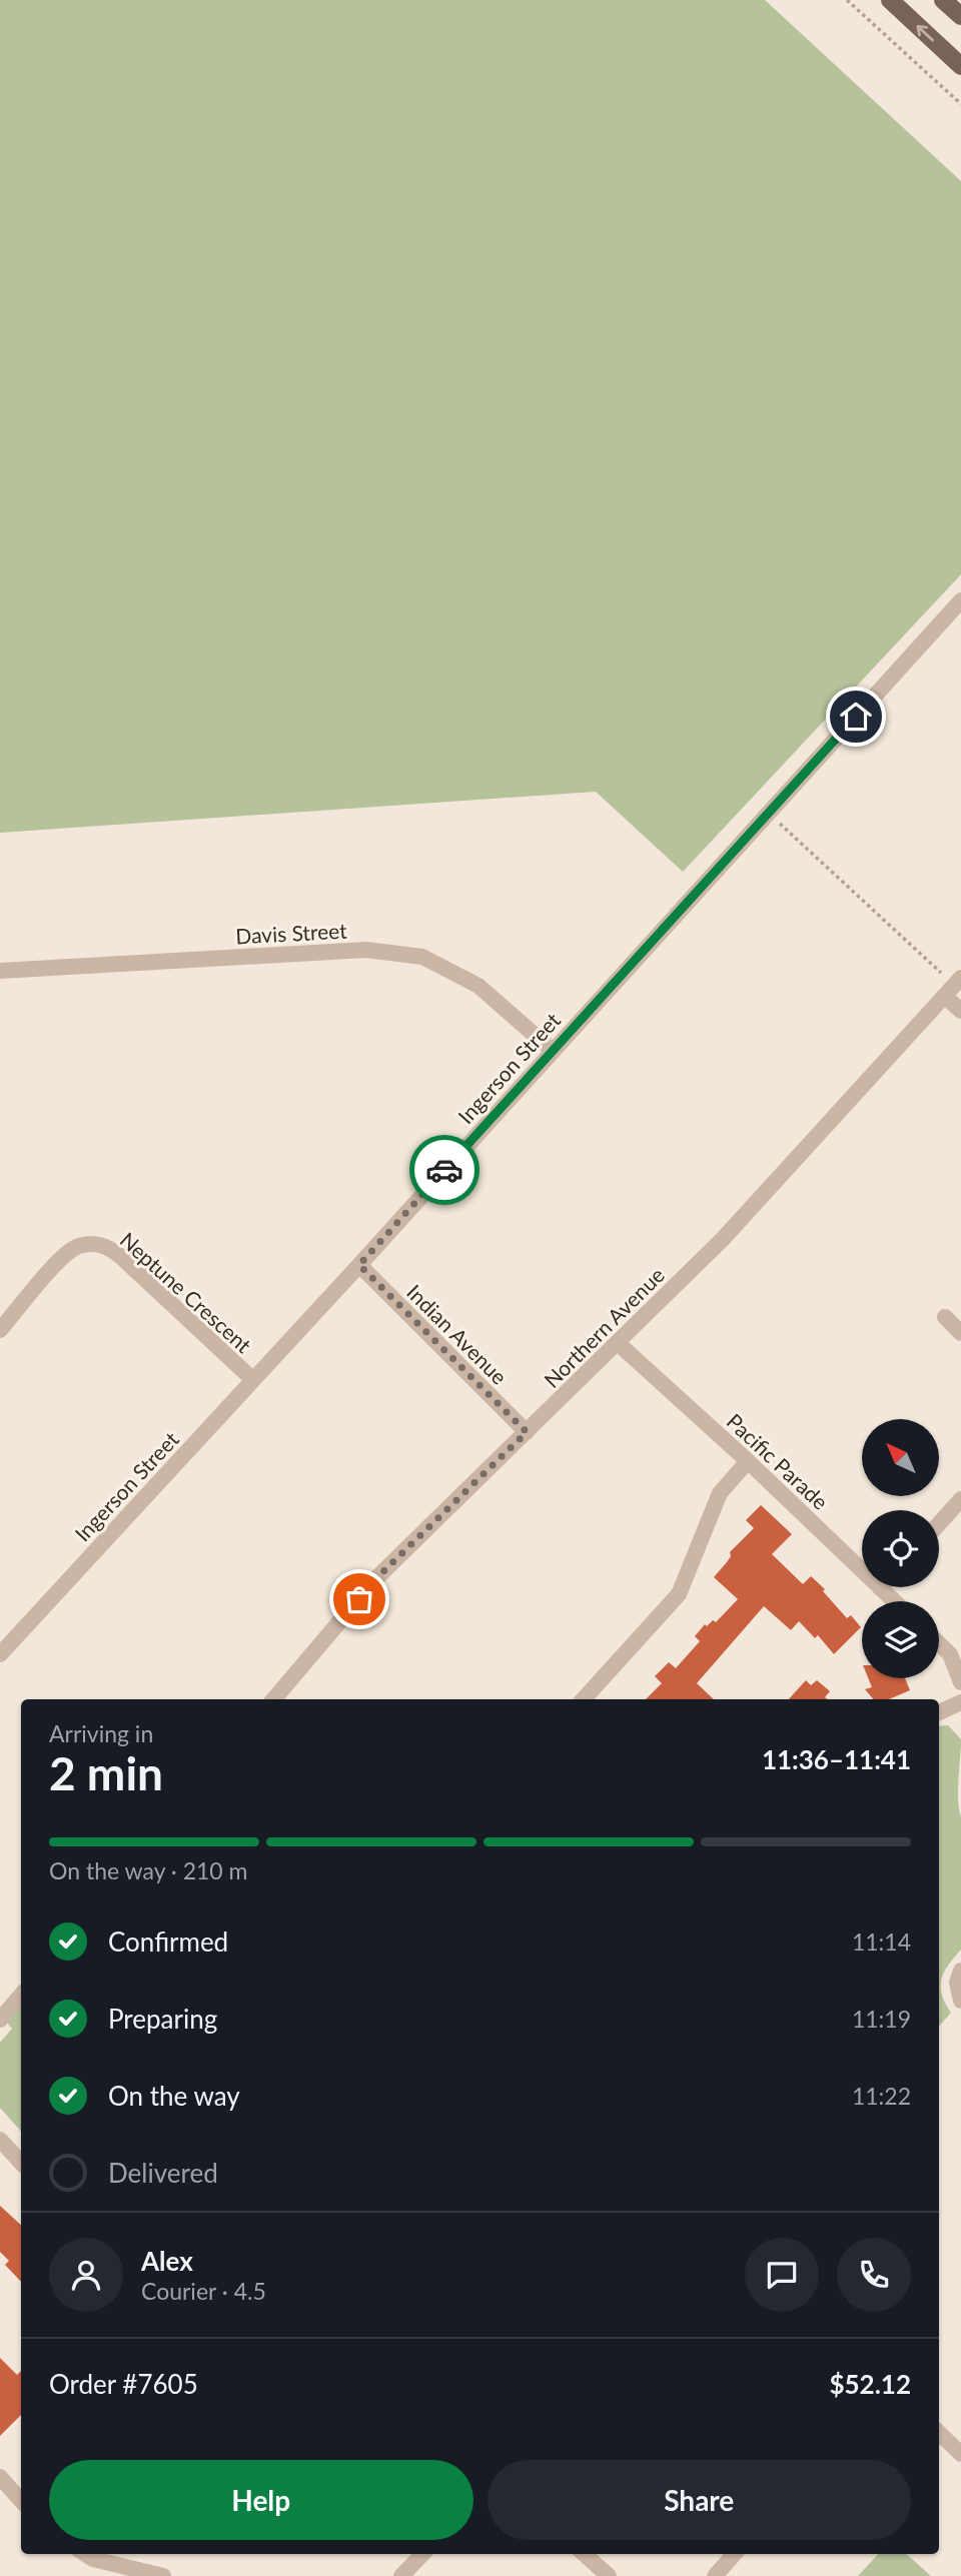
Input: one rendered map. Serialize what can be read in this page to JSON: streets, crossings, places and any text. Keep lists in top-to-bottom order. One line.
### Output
{"streets":{"street":["Davis Street","Ingerson Street","Neptune Crescent","Northern Avenue","Indian Avenue","Pacific Parade"]},"crossings":[["Davis Street","Ingerson Street"],["Ingerson Street","Neptune Crescent"],["Ingerson Street","Indian Avenue"],["Northern Avenue","Indian Avenue"],["Northern Avenue","Pacific Parade"]],"north":"top left","page":{"heading":["2 min","Arriving in","11:36–11:41"],"panel":["Alex","Courier · 4.5","Order #7605","$52.12"],"bar":"On the way · 210 m","list":[["Confirmed","11:14"],["Preparing","11:19"],["On the way","11:22"],"Delivered"],"buttons":["Help","Share"]}}
